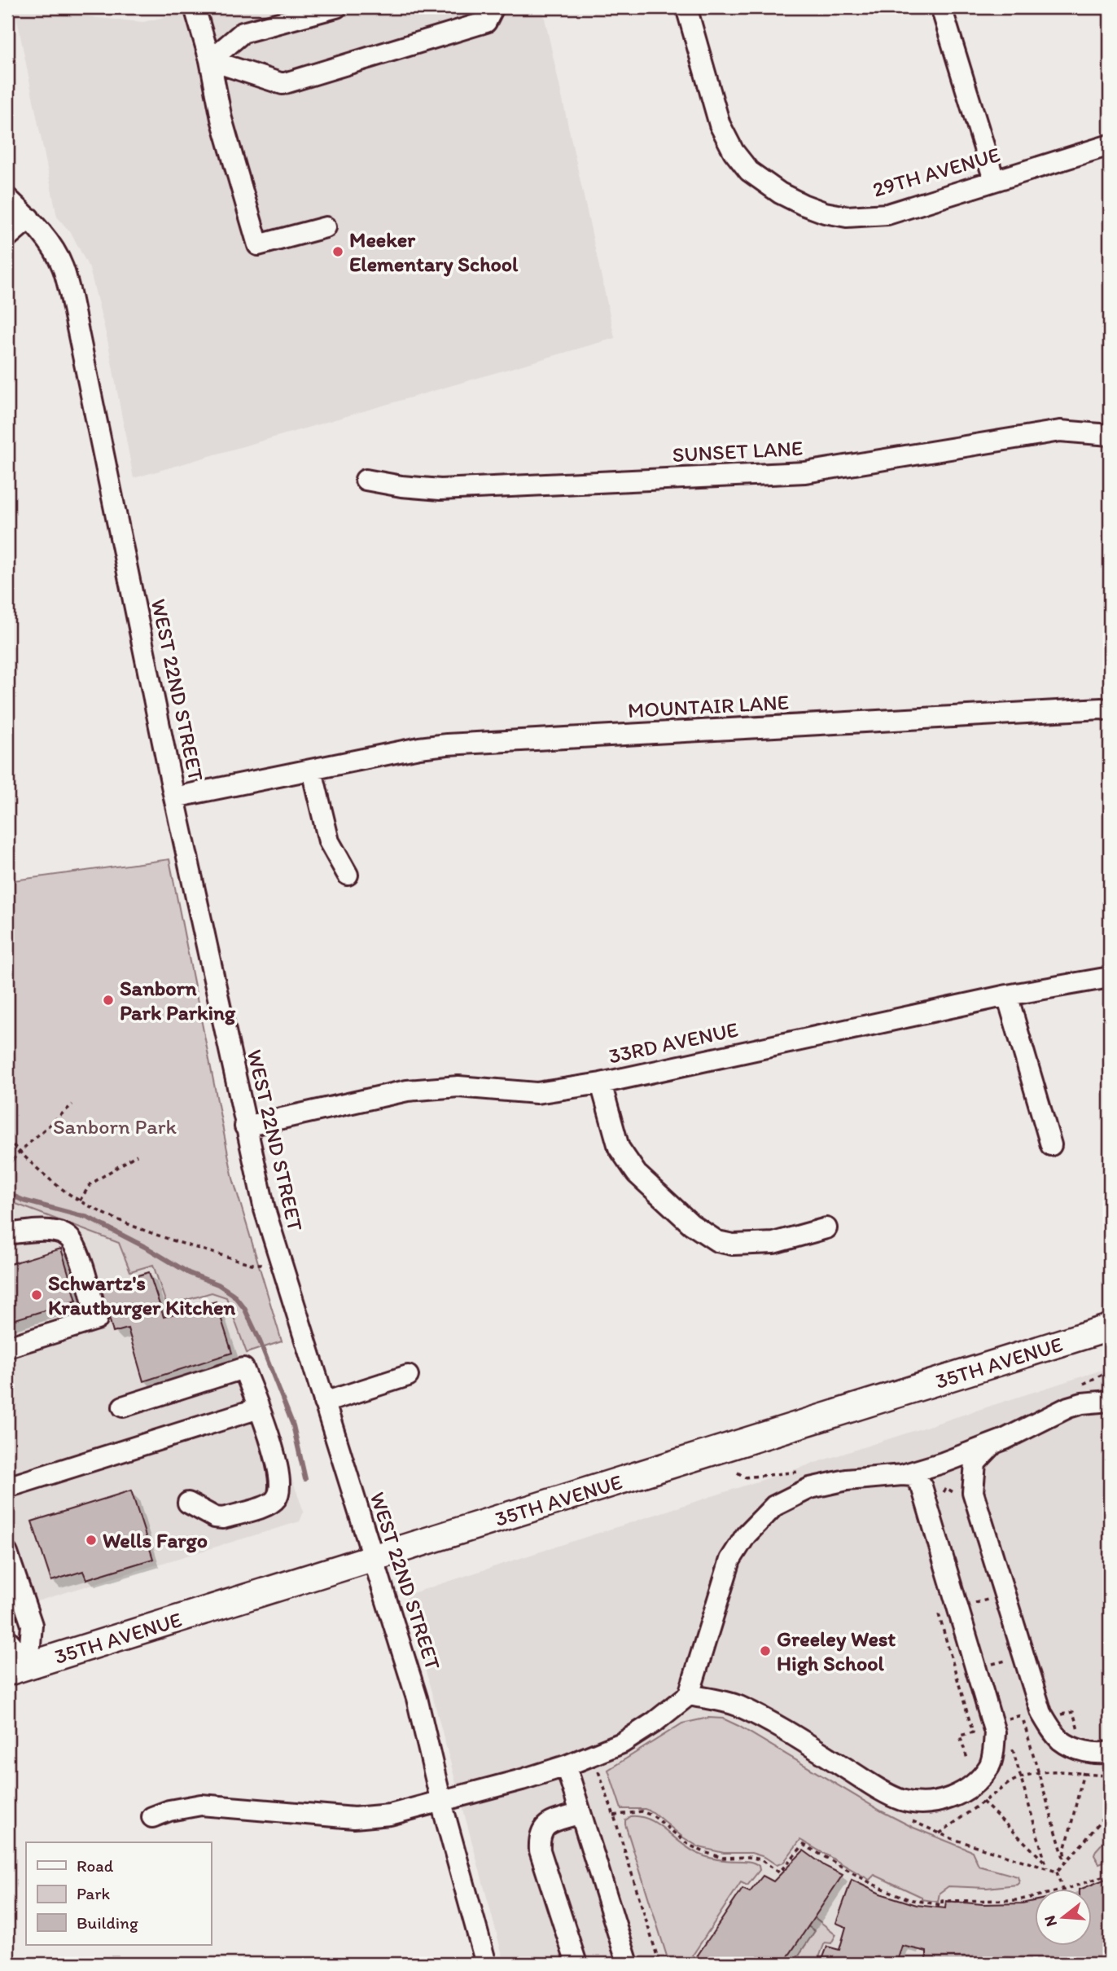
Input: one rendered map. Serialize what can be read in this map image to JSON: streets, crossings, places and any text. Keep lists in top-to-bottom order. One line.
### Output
{"streets":{"main road":["35TH AVENUE"],"street":["29TH AVENUE","SUNSET LANE","WEST 22ND STREET","MOUNTAIR LANE","33RD AVENUE"]},"crossings":[["WEST 22ND STREET","MOUNTAIR LANE"],["WEST 22ND STREET","33RD AVENUE"],["WEST 22ND STREET","35TH AVENUE"]],"parks":["Sanborn Park"],"places":["Meeker Elementary School","Sanborn Park Parking","Schwartz's Krautburger Kitchen","Wells Fargo","Greeley West High School"],"legend":["Road","Park","Building"],"north":"left"}
